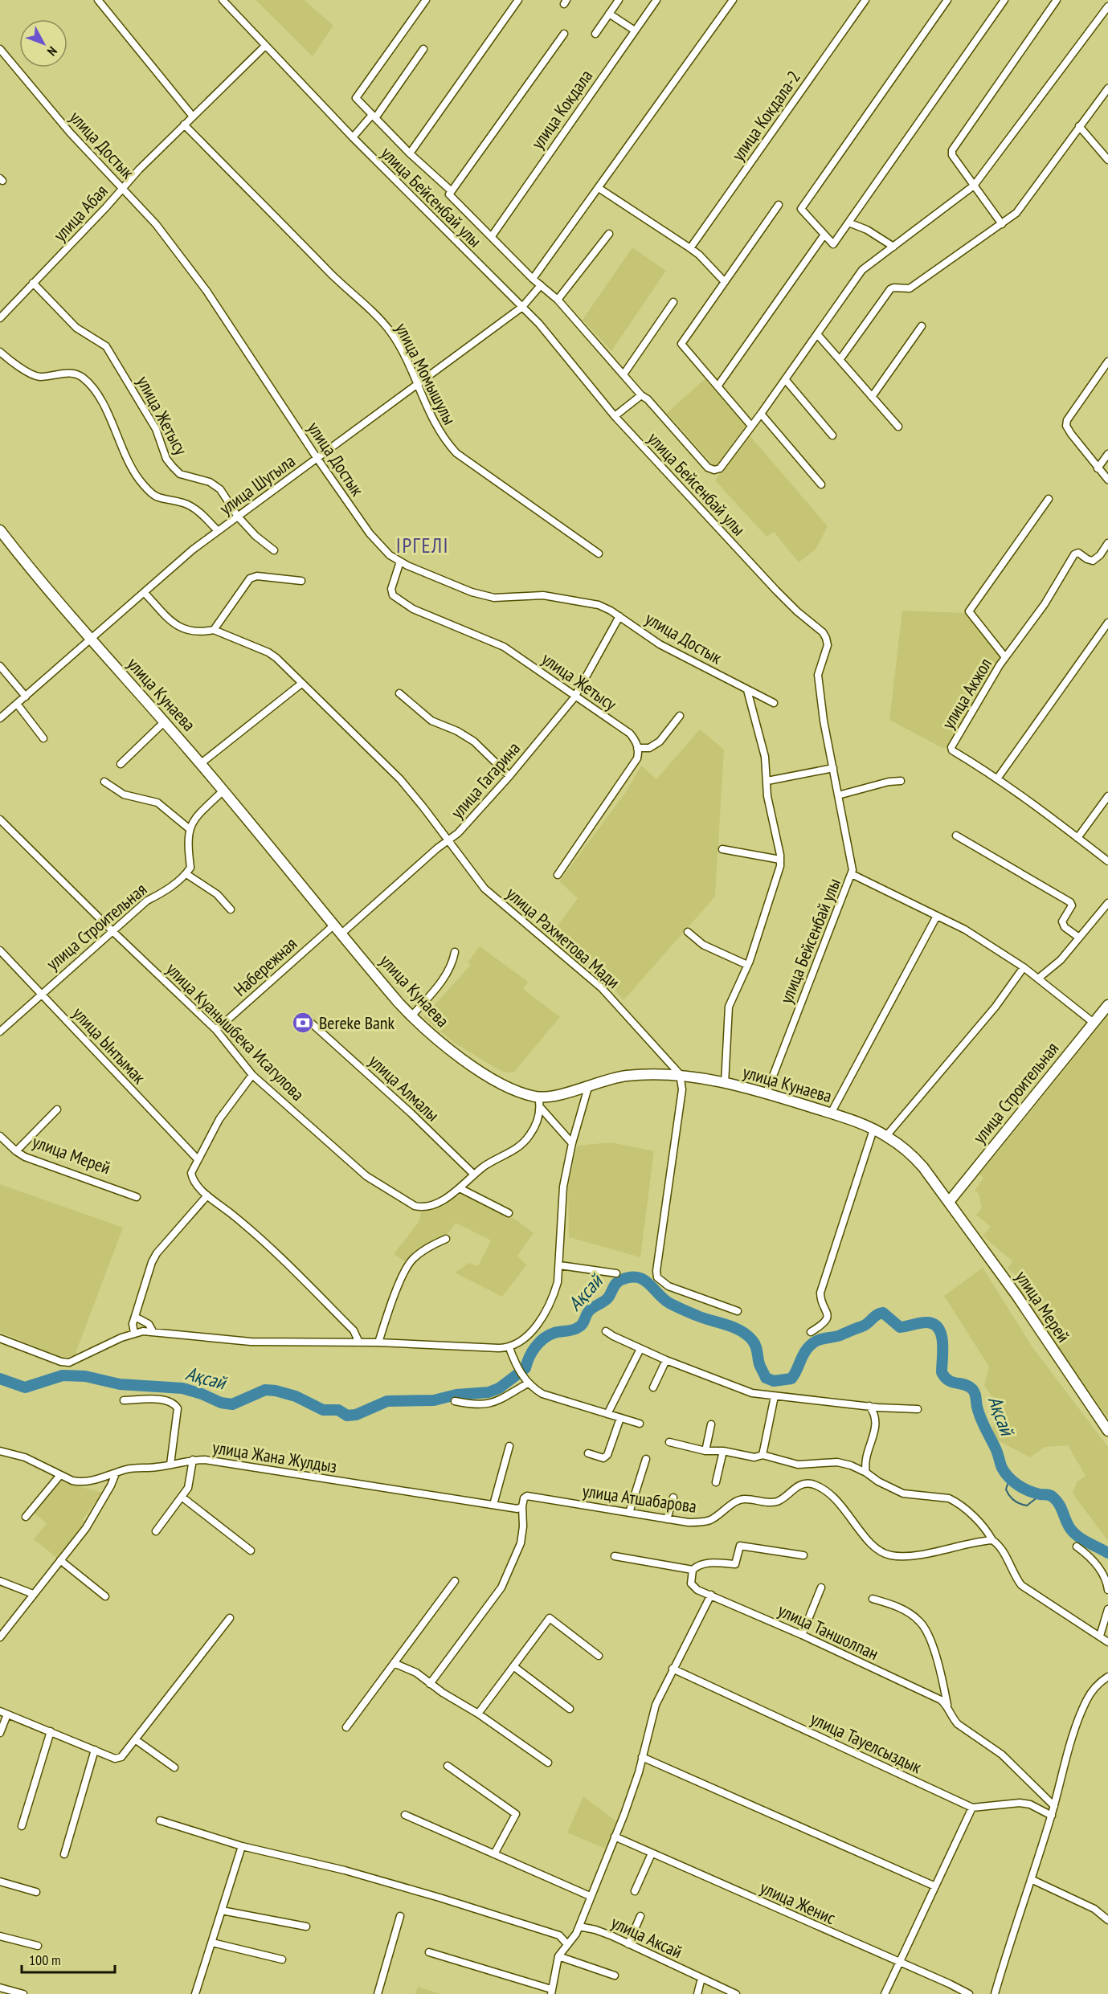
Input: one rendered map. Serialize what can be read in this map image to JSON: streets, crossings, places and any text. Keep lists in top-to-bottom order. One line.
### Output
{"streets":{"main road":["улица Кунаева","улица Строительная","улица Мерей"],"street":["улица Кокдала","улица Кокдала-2","улица Достык","улица Бейсенбай улы","улица Абая","улица Момышулы","улица Жетысу","улица Шугыла","улица Акжол","улица Гагарина","улица Рахметова Мади","Набережная","улица Куанышбека Исагулова","улица Ынтымак","улица Алмалы","улица Жана Жулдыз","улица Атшабарова","улица Таншолпан","улица Тауелсыздык","улица Женис","улица Аксай"]},"crossings":[["улица Достык","улица Абая"],["улица Достык","улица Жетысу"],["улица Достык","улица Шугыла"],["улица Достык","улица Гагарина"],["улица Бейсенбай улы","улица Абая"],["улица Бейсенбай улы","улица Шугыла"],["улица Бейсенбай улы","улица Кунаева"],["улица Абая","улица Момышулы"],["улица Абая","улица Жетысу"],["улица Момышулы","улица Шугыла"],["улица Жетысу","улица Шугыла"],["улица Жетысу","улица Гагарина"],["улица Шугыла","улица Кунаева"],["улица Кунаева","улица Гагарина"],["улица Кунаева","улица Строительная"],["улица Кунаева","улица Рахметова Мади"],["улица Кунаева","Набережная"],["улица Кунаева","улица Куанышбека Исагулова"],["улица Кунаева","улица Мерей"],["улица Гагарина","улица Рахметова Мади"],["улица Строительная","улица Куанышбека Исагулова"],["улица Строительная","улица Ынтымак"],["улица Строительная","улица Мерей"],["Набережная","улица Куанышбека Исагулова"],["улица Куанышбека Исагулова","улица Алмалы"],["улица Жана Жулдыз","улица Атшабарова"]],"districts":["ІРГЕЛІ"],"water":["Ақсай"],"places":{"bank":["Bereke Bank"]},"scale_bar":"100 m","north":"bottom right"}
